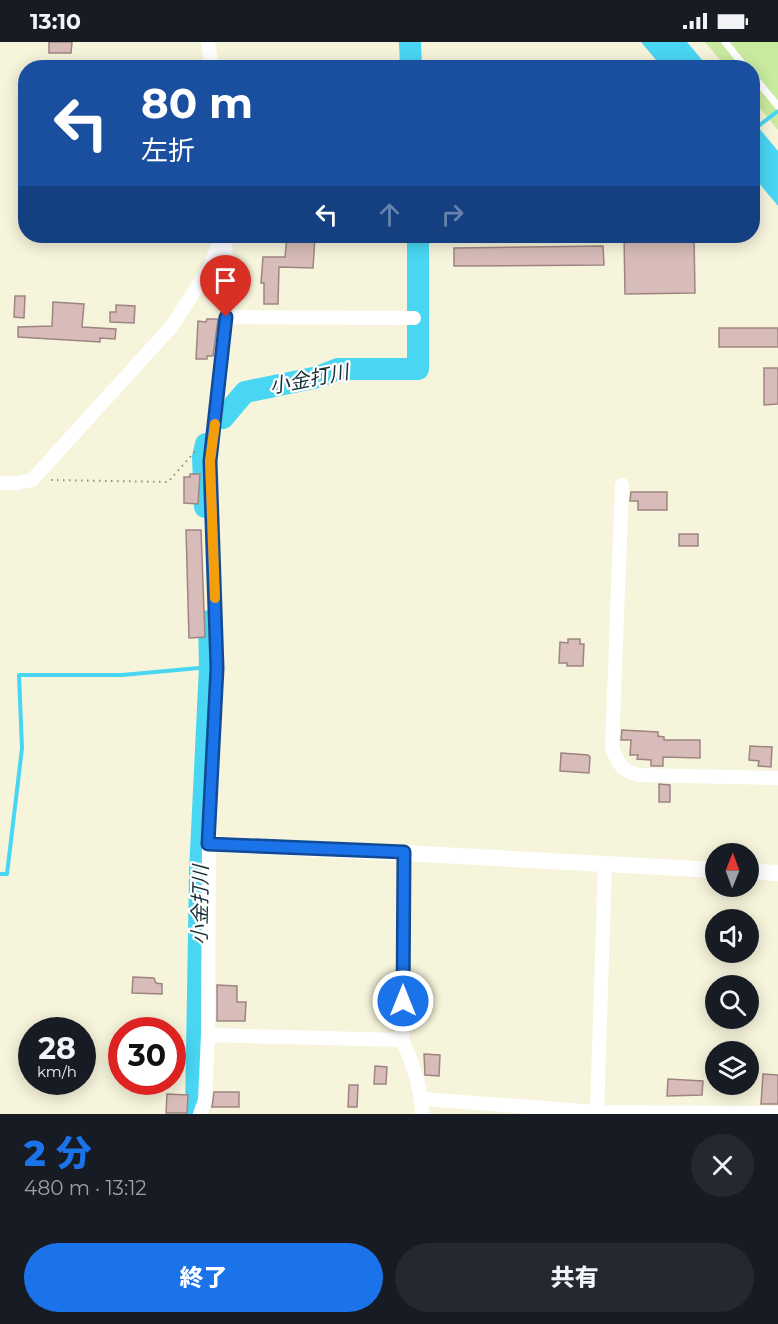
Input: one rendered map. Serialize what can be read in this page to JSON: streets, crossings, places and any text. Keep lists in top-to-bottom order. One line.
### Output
{"water":["小金打川"],"north":"top","page":{"status":"13:10","turn":["80 m","左折"],"speed":"28 km/h","limit":"30","heading":["2 分","480 m · 13:12"],"buttons":["終了","共有"]}}
